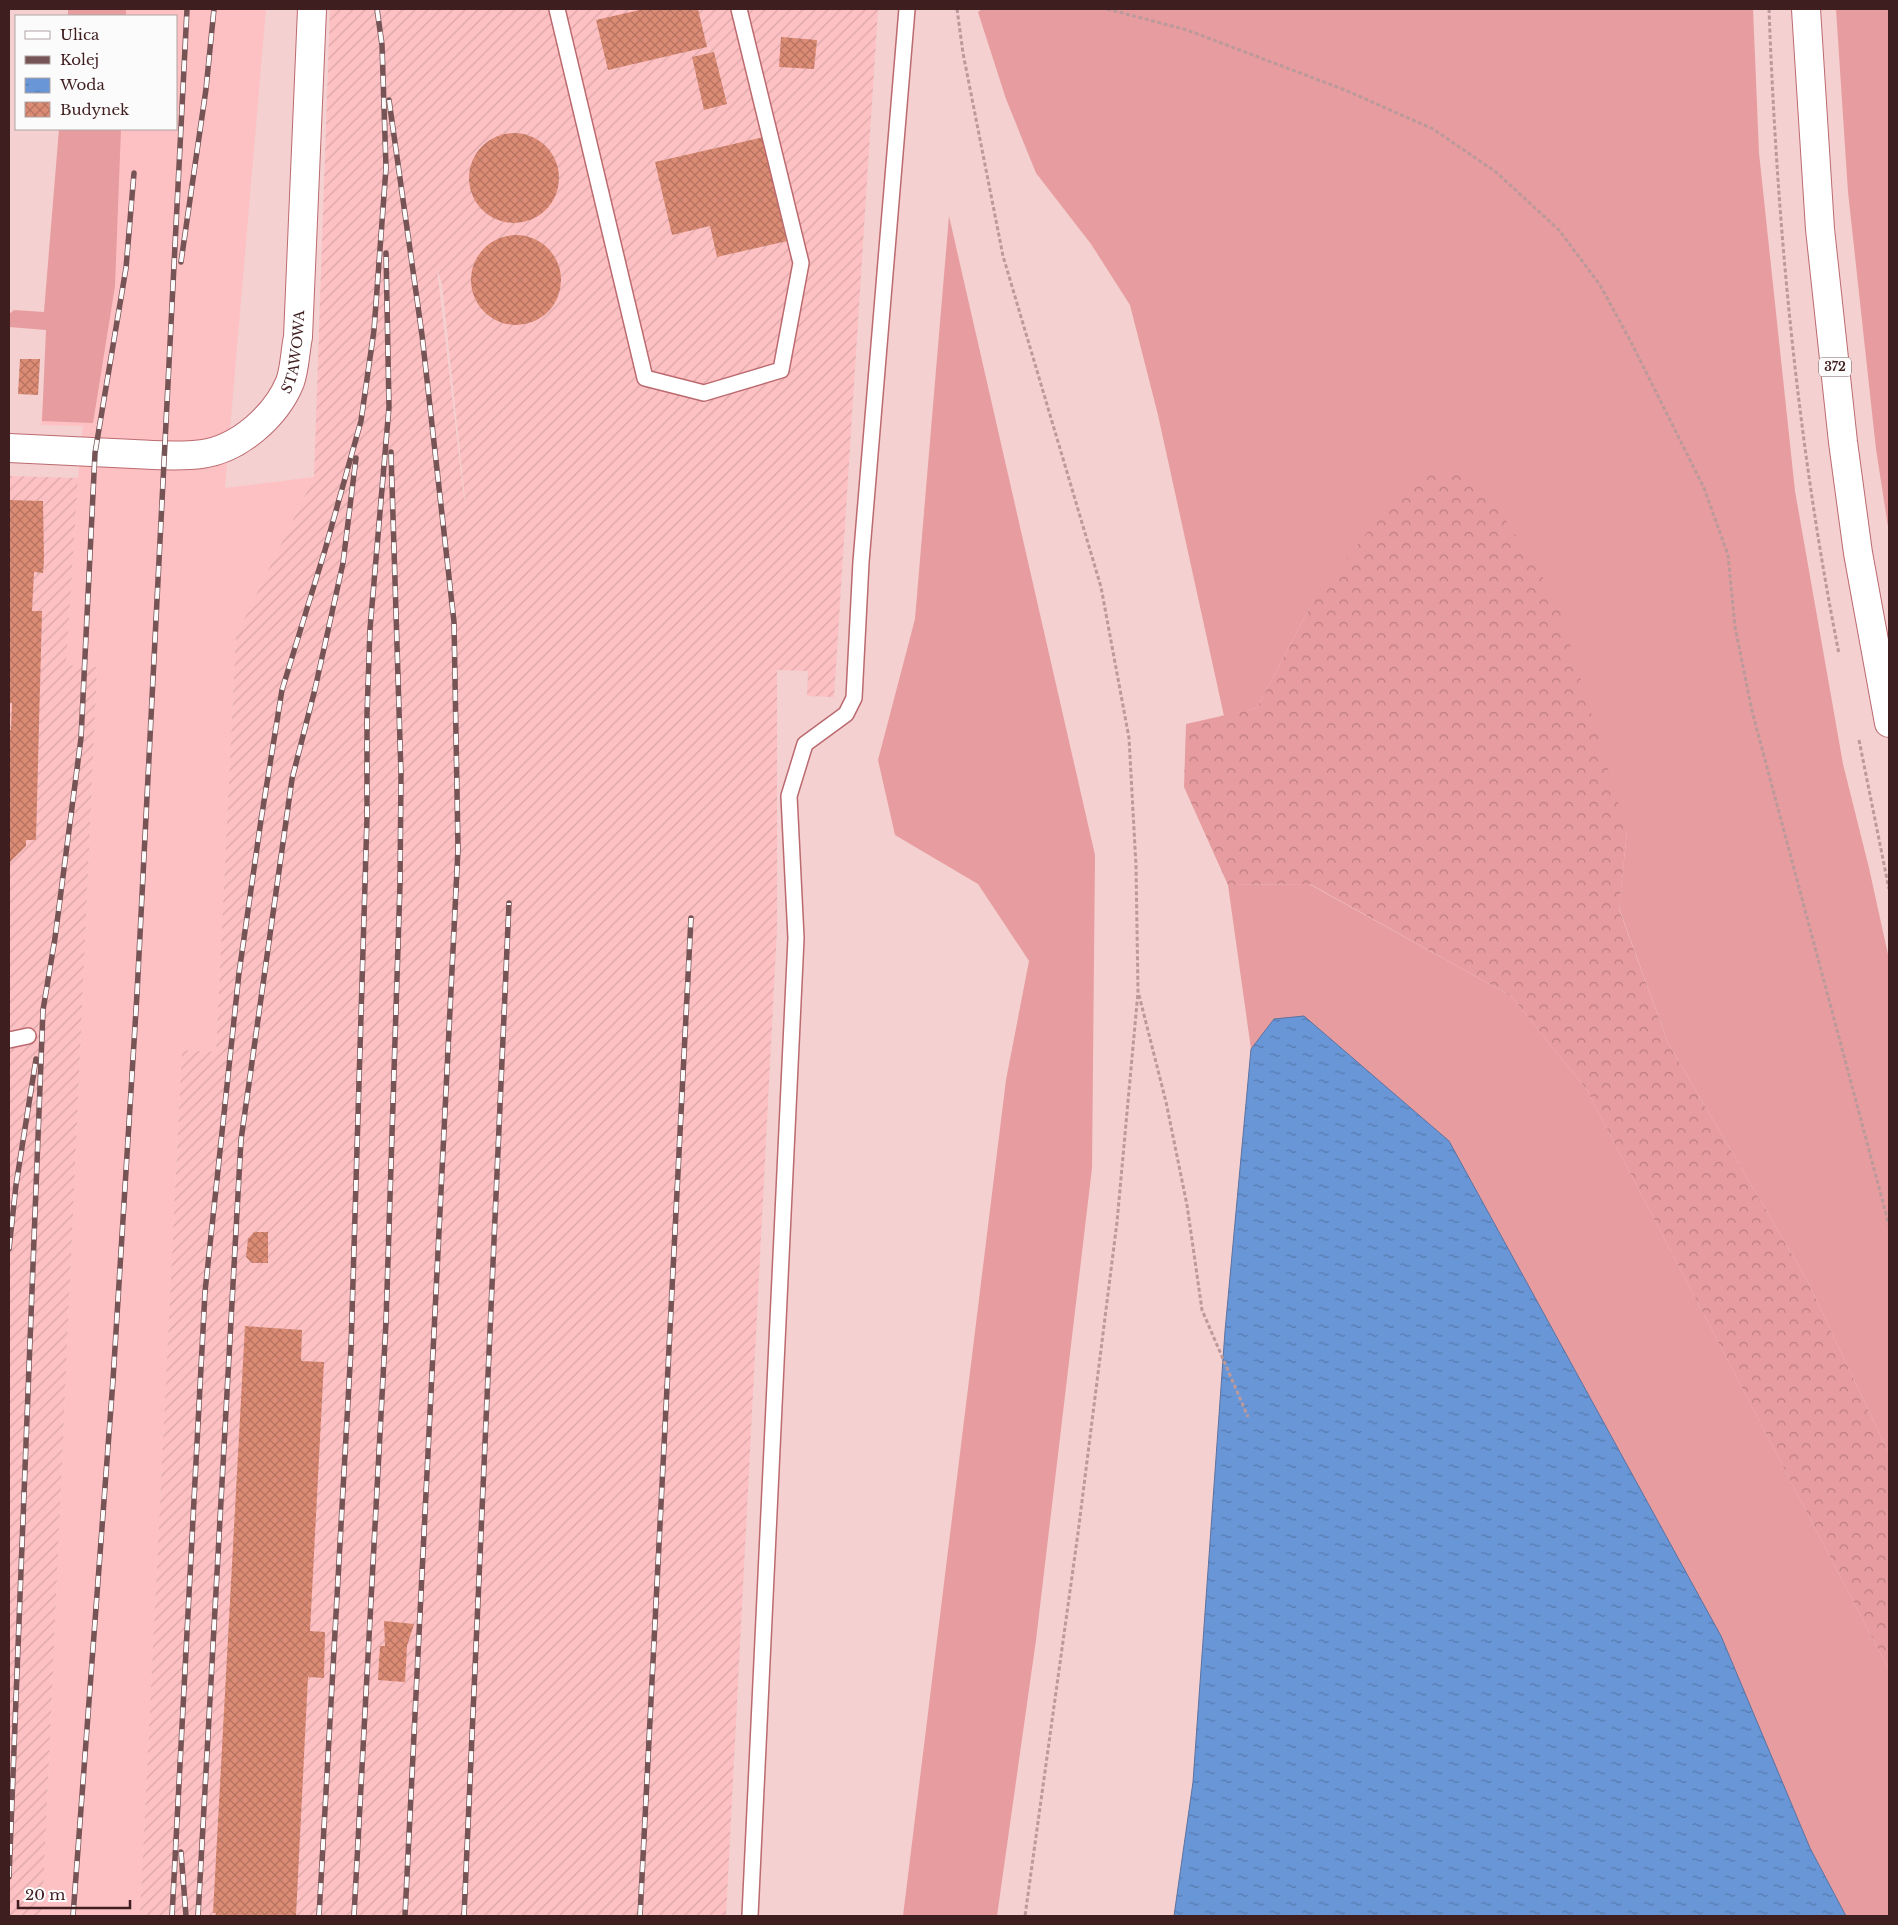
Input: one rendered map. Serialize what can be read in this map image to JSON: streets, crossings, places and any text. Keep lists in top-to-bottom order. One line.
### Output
{"streets":{"main road":["STAWOWA","372"]},"legend":["Ulica","Kolej","Woda","Budynek"],"scale_bar":"20 m"}
